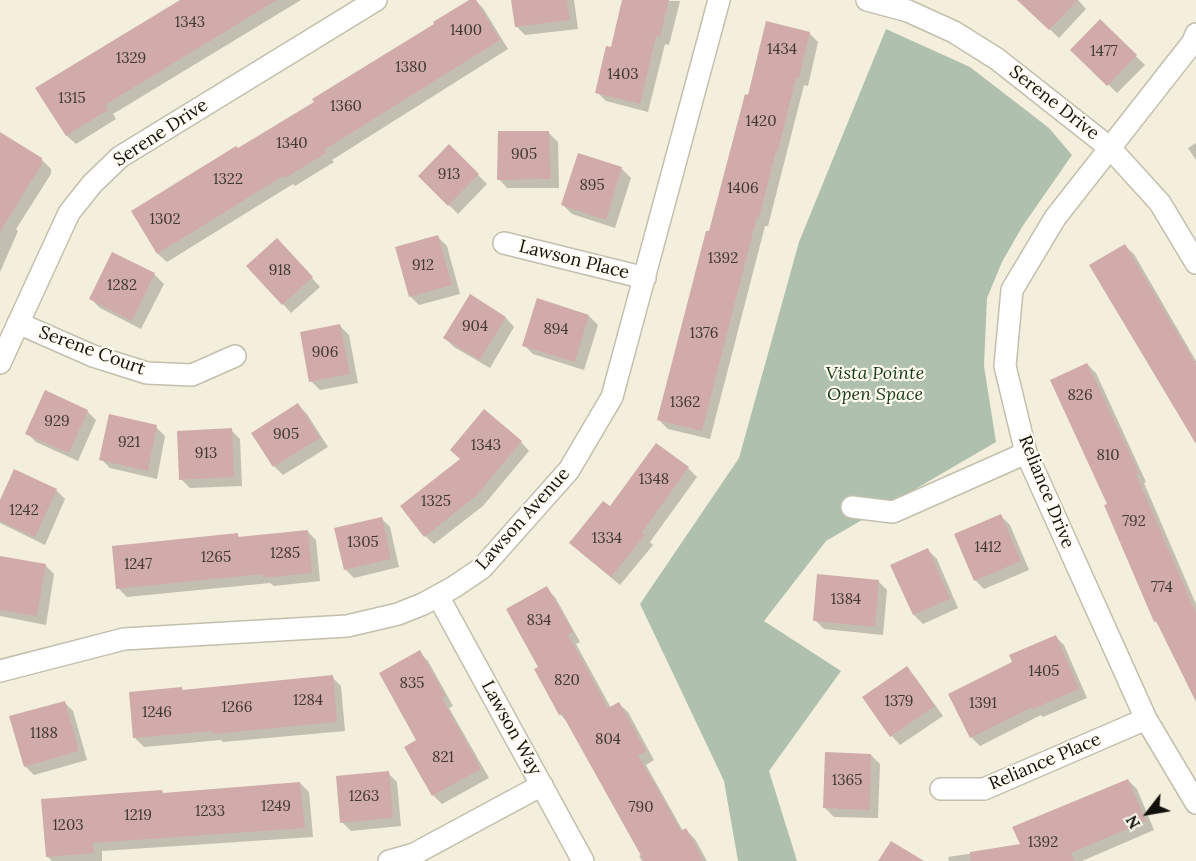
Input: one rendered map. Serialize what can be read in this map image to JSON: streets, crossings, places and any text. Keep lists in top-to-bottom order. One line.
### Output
{"streets":{"street":["Serene Drive","Lawson Place","Serene Court","Reliance Drive","Lawson Avenue","Lawson Way","Reliance Place"]},"crossings":[["Serene Drive","Serene Court"],["Serene Drive","Reliance Drive"],["Lawson Place","Lawson Avenue"],["Reliance Drive","Reliance Place"],["Lawson Avenue","Lawson Way"]],"parks":["Vista Pointe Open Space"],"house_numbers":["1343","1400","1434","1477","1329","1380","1403","1315","1360","1420","1340","905","913","1322","895","1406","1302","1392","912","918","1282","904","894","1376","906","826","1362","929","905","921","1343","913","810","1348","1325","1242","792","1334","1305","1412","1285","1265","1247","774","1384","834","1405","820","835","1284","1379","1391","1266","1246","1188","804","821","1365","1263","1249","790","1233","1219","1203","1392"],"north":"bottom left"}
